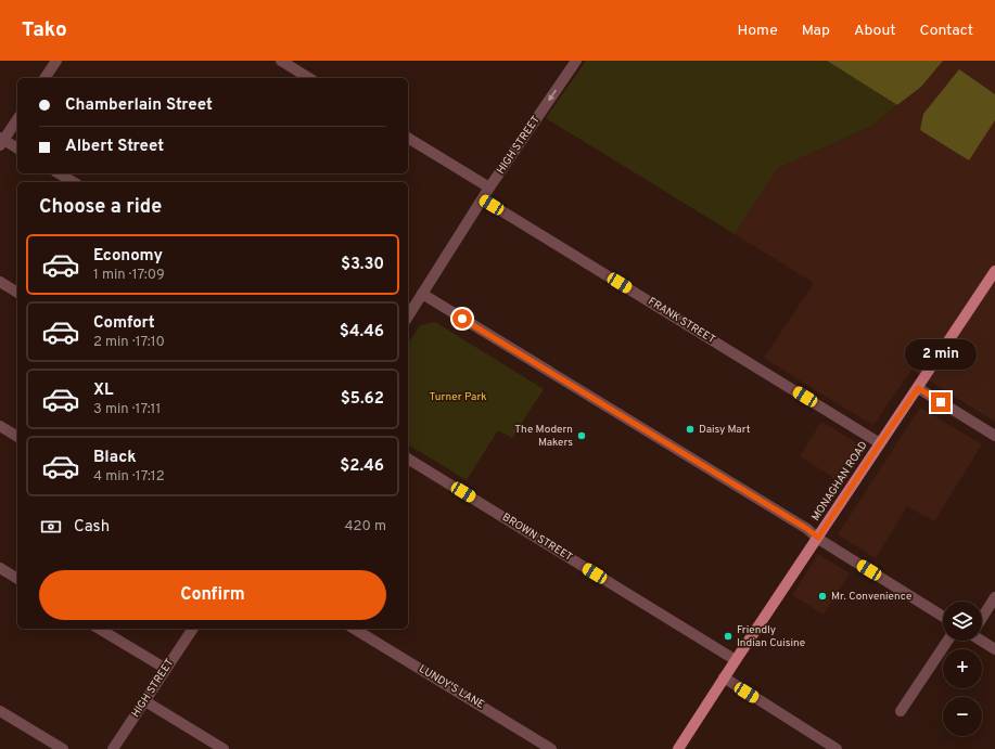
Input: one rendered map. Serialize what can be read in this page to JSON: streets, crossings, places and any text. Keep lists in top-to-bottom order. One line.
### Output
{"streets":{"main road":["MONAGHAN ROAD"],"street":["HIGH STREET","FRANK STREET","BROWN STREET","LUNDY'S LANE"]},"crossings":[["HIGH STREET","FRANK STREET"],["FRANK STREET","MONAGHAN ROAD"],["MONAGHAN ROAD","BROWN STREET"]],"parks":["Turner Park"],"places":["Daisy Mart","The Modern Makers","Mr. Convenience","Friendly Indian Cuisine"],"page":{"header":"Tako","nav":["Home","Map","About","Contact"],"banner":["Chamberlain Street","Albert Street"],"heading":"Choose a ride","list":[{"name":"Economy","note":"1 min · 17:09","value":"$3.30"},{"name":"Comfort","note":"2 min · 17:10","value":"$4.46"},{"name":"XL","note":"3 min · 17:11","value":"$5.62"},{"name":"Black","note":"4 min · 17:12","value":"$2.46"}],"bubble":"2 min","pay":["Cash","420 m"],"buttons":"Confirm","map_buttons":["+","−"]}}
